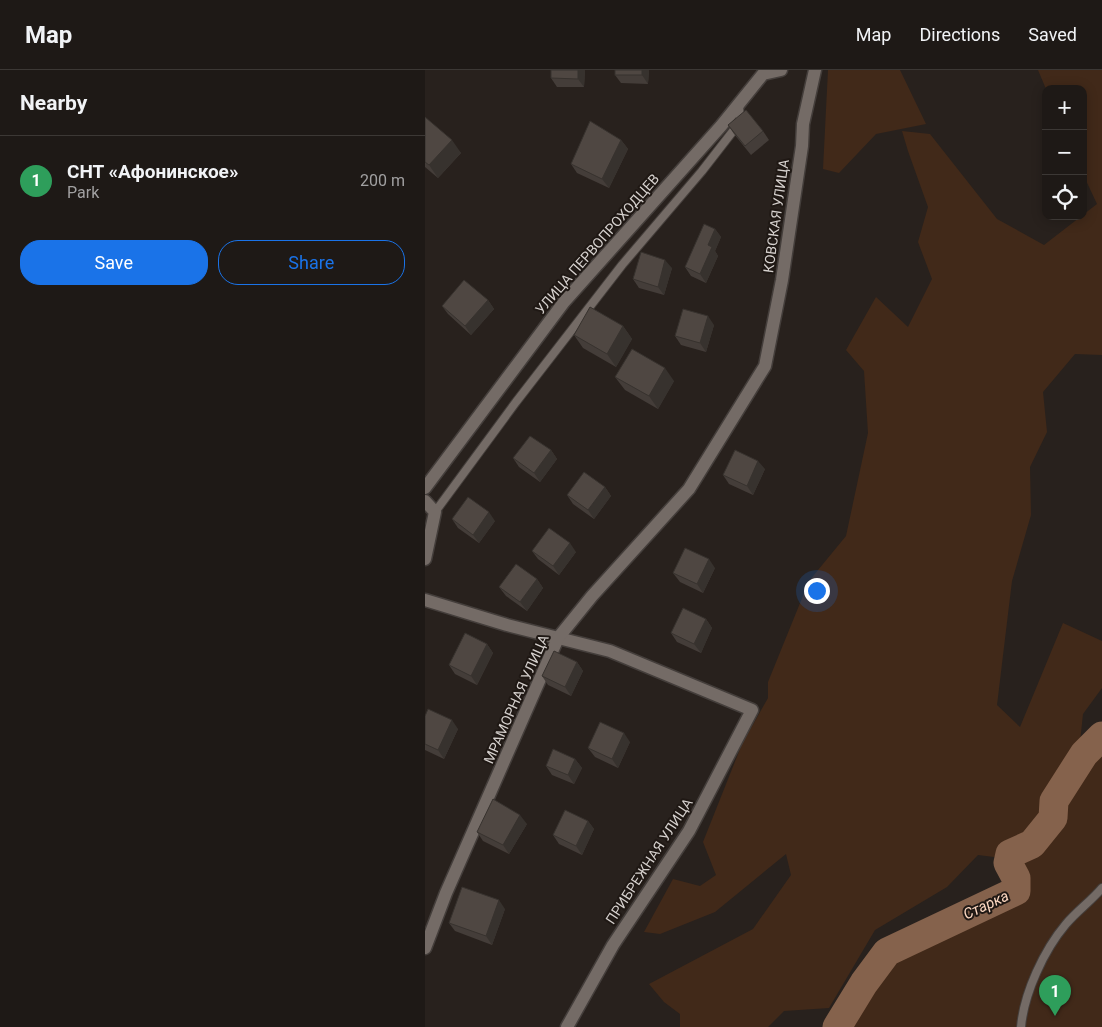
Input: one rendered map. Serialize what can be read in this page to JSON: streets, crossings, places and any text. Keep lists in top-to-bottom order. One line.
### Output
{"streets":{"street":["КОВСКАЯ УЛИЦА","УЛИЦА ПЕРВОПРОХОДЦЕВ","МРАМОРНАЯ УЛИЦА","ПРИБРЕЖНАЯ УЛИЦА"]},"crossings":[["КОВСКАЯ УЛИЦА","МРАМОРНАЯ УЛИЦА"],["МРАМОРНАЯ УЛИЦА","ПРИБРЕЖНАЯ УЛИЦА"]],"water":["Старка"],"page":{"header":"Map","nav":["Map","Directions","Saved"],"heading":"Nearby","map_buttons":["+","−"],"list":[{"mark":"1","name":"СНТ «Афонинское»","note":"Park","value":"200 m"}],"buttons":["Save","Share"],"pins":"1"}}
